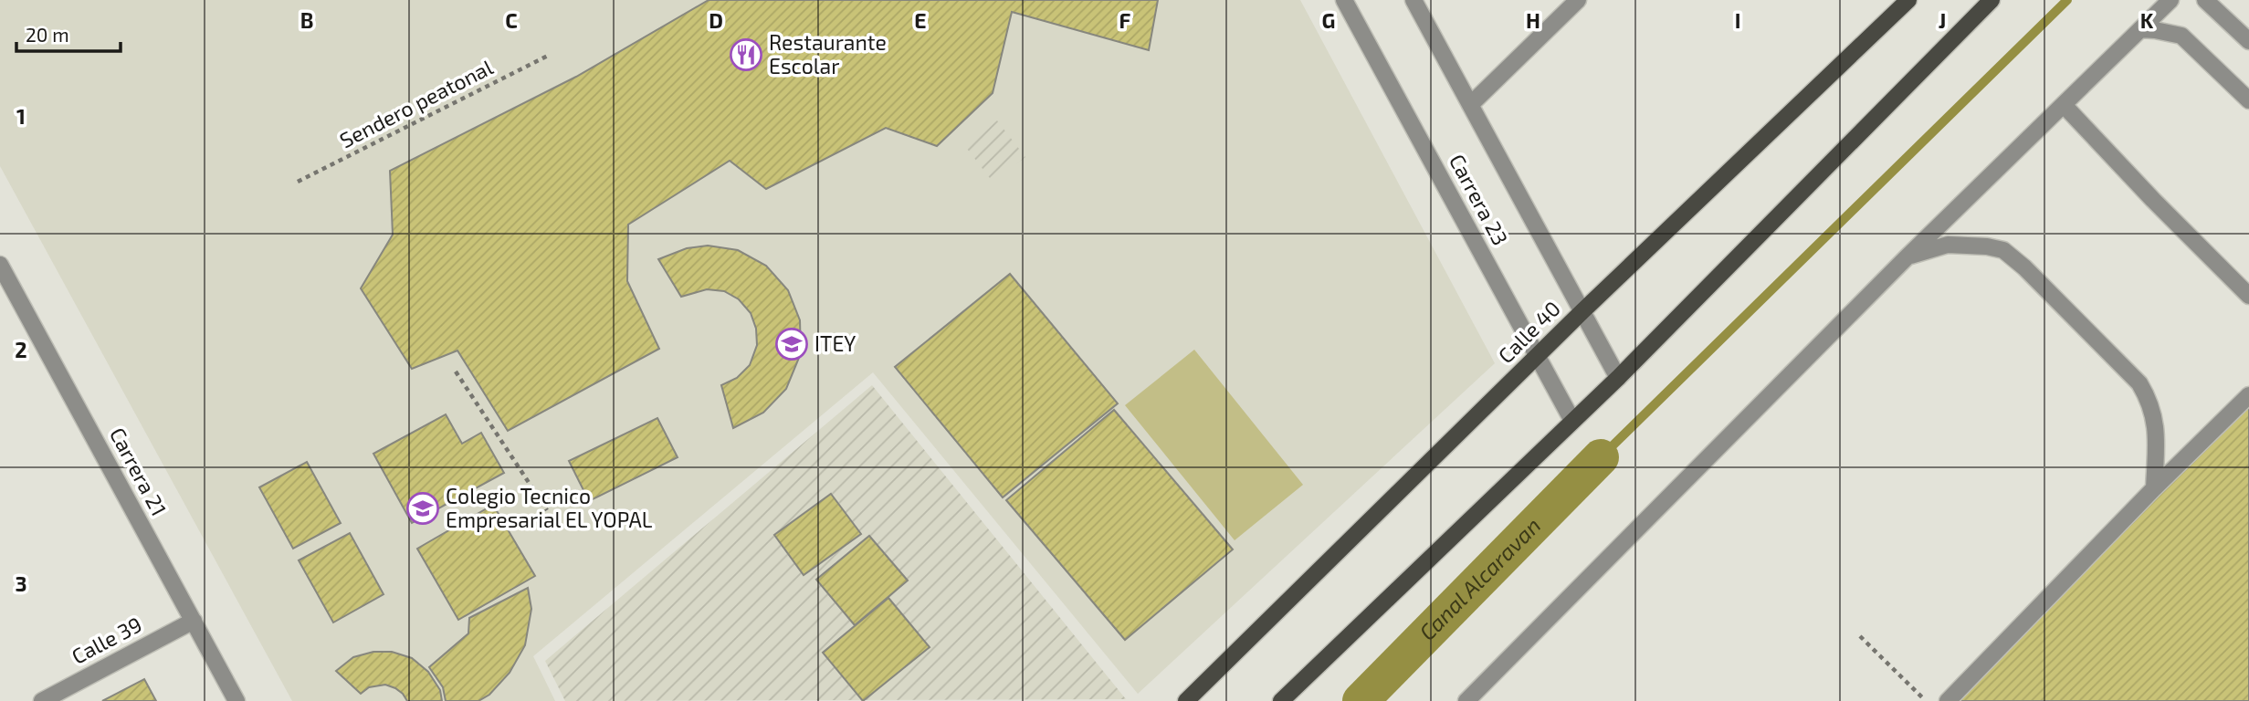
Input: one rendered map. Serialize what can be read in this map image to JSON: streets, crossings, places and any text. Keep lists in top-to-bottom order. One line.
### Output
{"streets":{"main road":["Calle 40"],"street":["Carrera 23","Carrera 21","Calle 39"],"path":["Sendero peatonal"]},"crossings":[["Carrera 23","Calle 40"],["Carrera 21","Calle 39"]],"water":["Canal Alcaravan"],"places":{"restaurant":["Restaurante Escolar"],"school or university":["ITEY","Colegio Tecnico Empresarial EL YOPAL"]},"scale_bar":"20 m","grid":{"columns":["B","C","D","E","F","G","H","I","J","K"],"rows":["1","2","3"]}}
